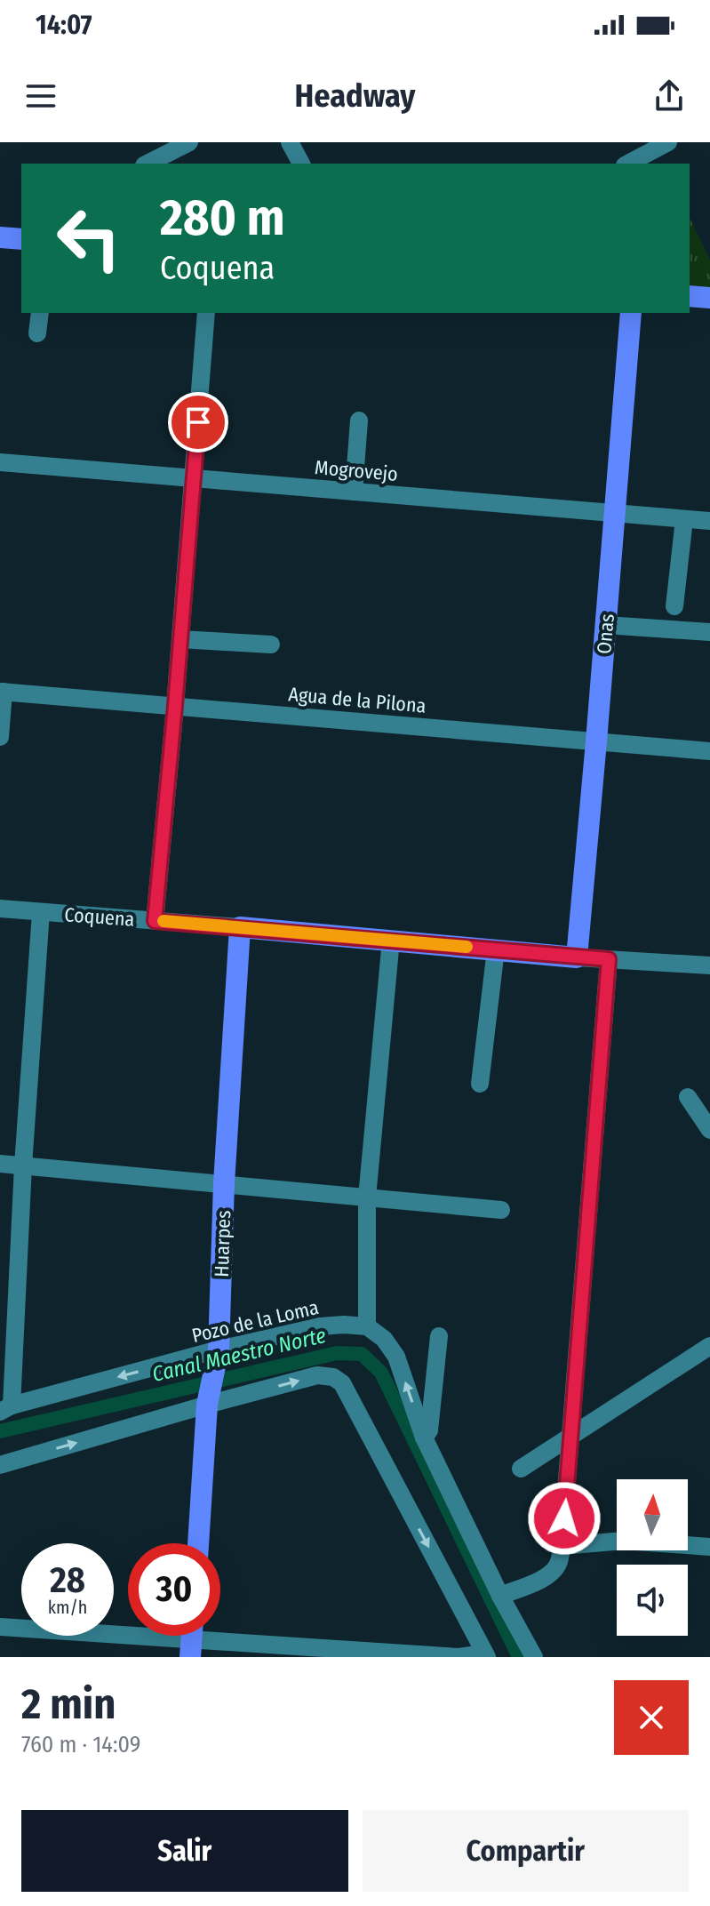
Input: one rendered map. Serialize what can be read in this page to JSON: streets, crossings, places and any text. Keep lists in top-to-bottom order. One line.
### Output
{"streets":{"main road":["Onas","Coquena","Huarpes"],"street":["Mogrovejo","Agua de la Pilona","Pozo de la Loma"]},"crossings":[["Mogrovejo","Onas"],["Onas","Agua de la Pilona"],["Onas","Coquena"],["Coquena","Huarpes"],["Huarpes","Pozo de la Loma"]],"water":["Canal Maestro Norte"],"north":"top","page":{"status":"14:07","header":"Headway","turn":["280 m","Coquena"],"speed":"28 km/h","limit":"30","heading":["2 min","760 m · 14:09"],"buttons":["Salir","Compartir"]}}
